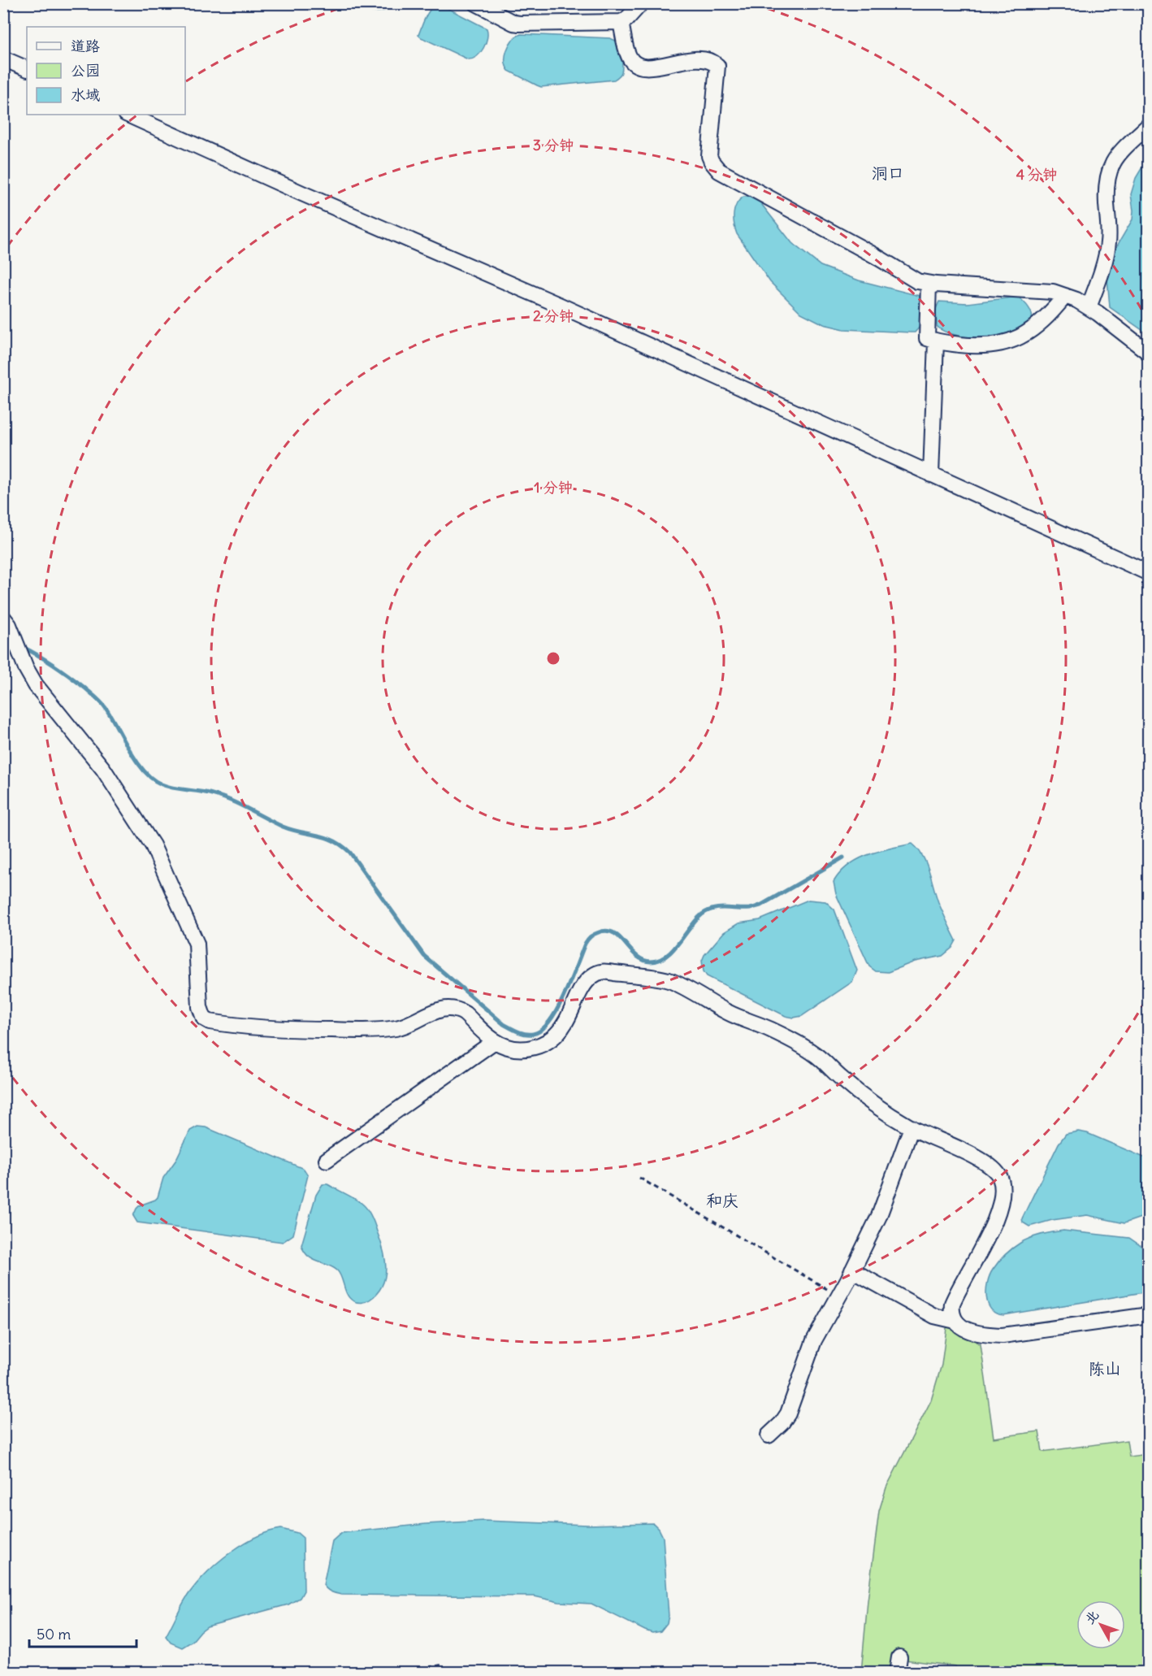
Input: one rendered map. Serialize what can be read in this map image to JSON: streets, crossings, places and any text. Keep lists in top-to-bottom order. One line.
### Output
{"districts":["洞口","和庆","陈山"],"legend":["道路","公园","水域"],"scale_bar":"50 m","north":"top left","rings":["3 分钟","4 分钟","2 分钟","1 分钟"]}
